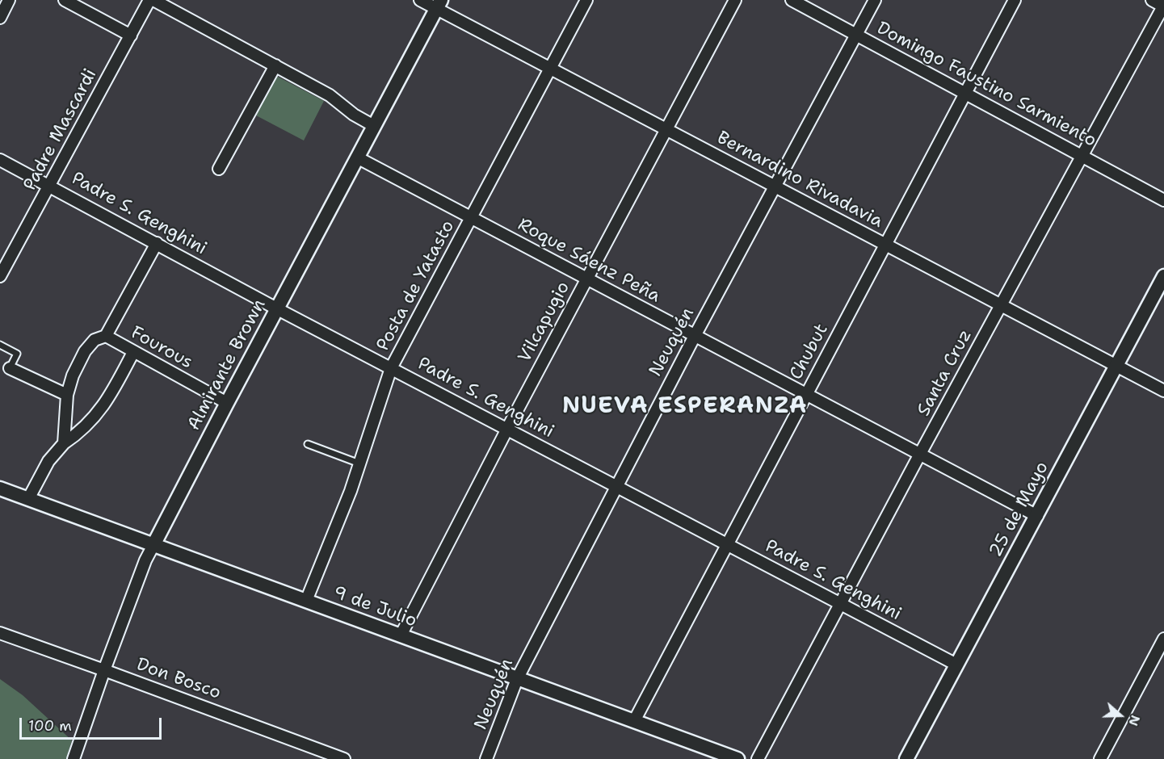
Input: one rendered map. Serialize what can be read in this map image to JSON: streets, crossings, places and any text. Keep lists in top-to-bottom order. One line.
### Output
{"streets":{"street":["Domingo Faustino Sarmiento","Padre Mascardi","Bernardino Rivadavia","Padre S. Genghini","Roque Sáenz Peña","Posta de Yatasto","Vilcapugio","Neuquén","Fourous","Chubut","Almirante Brown","Santa Cruz","25 de Mayo","9 de Julio","Don Bosco"]},"crossings":[["Domingo Faustino Sarmiento","Neuquén"],["Domingo Faustino Sarmiento","Chubut"],["Domingo Faustino Sarmiento","Santa Cruz"],["Padre Mascardi","Padre S. Genghini"],["Bernardino Rivadavia","Posta de Yatasto"],["Bernardino Rivadavia","Vilcapugio"],["Bernardino Rivadavia","Neuquén"],["Bernardino Rivadavia","Chubut"],["Bernardino Rivadavia","Almirante Brown"],["Bernardino Rivadavia","Santa Cruz"],["Bernardino Rivadavia","25 de Mayo"],["Padre S. Genghini","Posta de Yatasto"],["Padre S. Genghini","Vilcapugio"],["Padre S. Genghini","Neuquén"],["Padre S. Genghini","Chubut"],["Padre S. Genghini","Almirante Brown"],["Padre S. Genghini","Santa Cruz"],["Padre S. Genghini","25 de Mayo"],["Roque Sáenz Peña","Posta de Yatasto"],["Roque Sáenz Peña","Vilcapugio"],["Roque Sáenz Peña","Neuquén"],["Roque Sáenz Peña","Chubut"],["Roque Sáenz Peña","Almirante Brown"],["Roque Sáenz Peña","Santa Cruz"],["Roque Sáenz Peña","25 de Mayo"],["Posta de Yatasto","9 de Julio"],["Vilcapugio","9 de Julio"],["Neuquén","9 de Julio"],["Fourous","Almirante Brown"],["Chubut","9 de Julio"],["Almirante Brown","9 de Julio"],["Almirante Brown","Don Bosco"]],"districts":["NUEVA ESPERANZA"],"scale_bar":"100 m","north":"right"}
